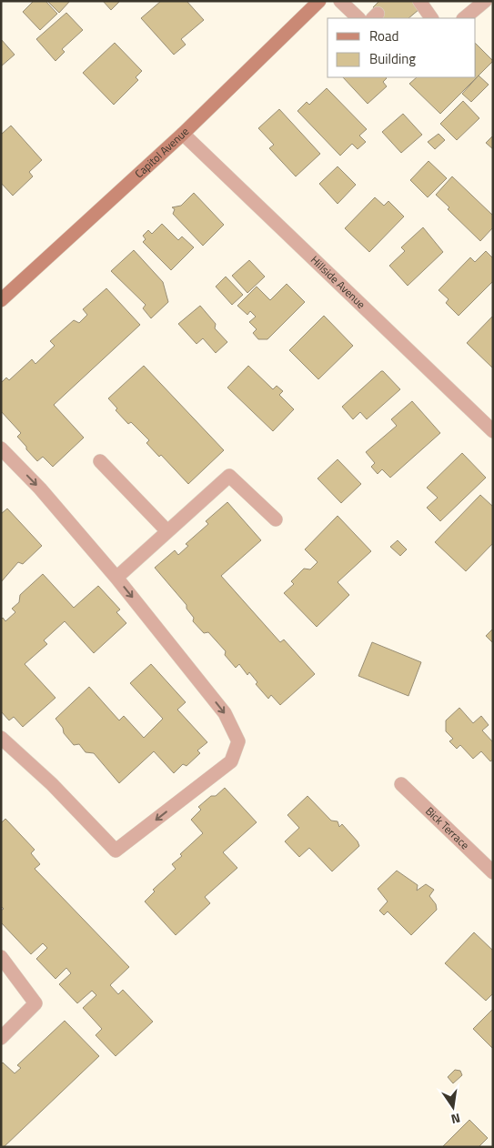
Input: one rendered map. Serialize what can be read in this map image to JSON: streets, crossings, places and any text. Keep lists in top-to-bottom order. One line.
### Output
{"streets":{"main road":["Capitol Avenue"],"street":["Hillside Avenue","Bick Terrace"]},"crossings":[["Capitol Avenue","Hillside Avenue"]],"legend":["Road","Building"],"north":"bottom"}
